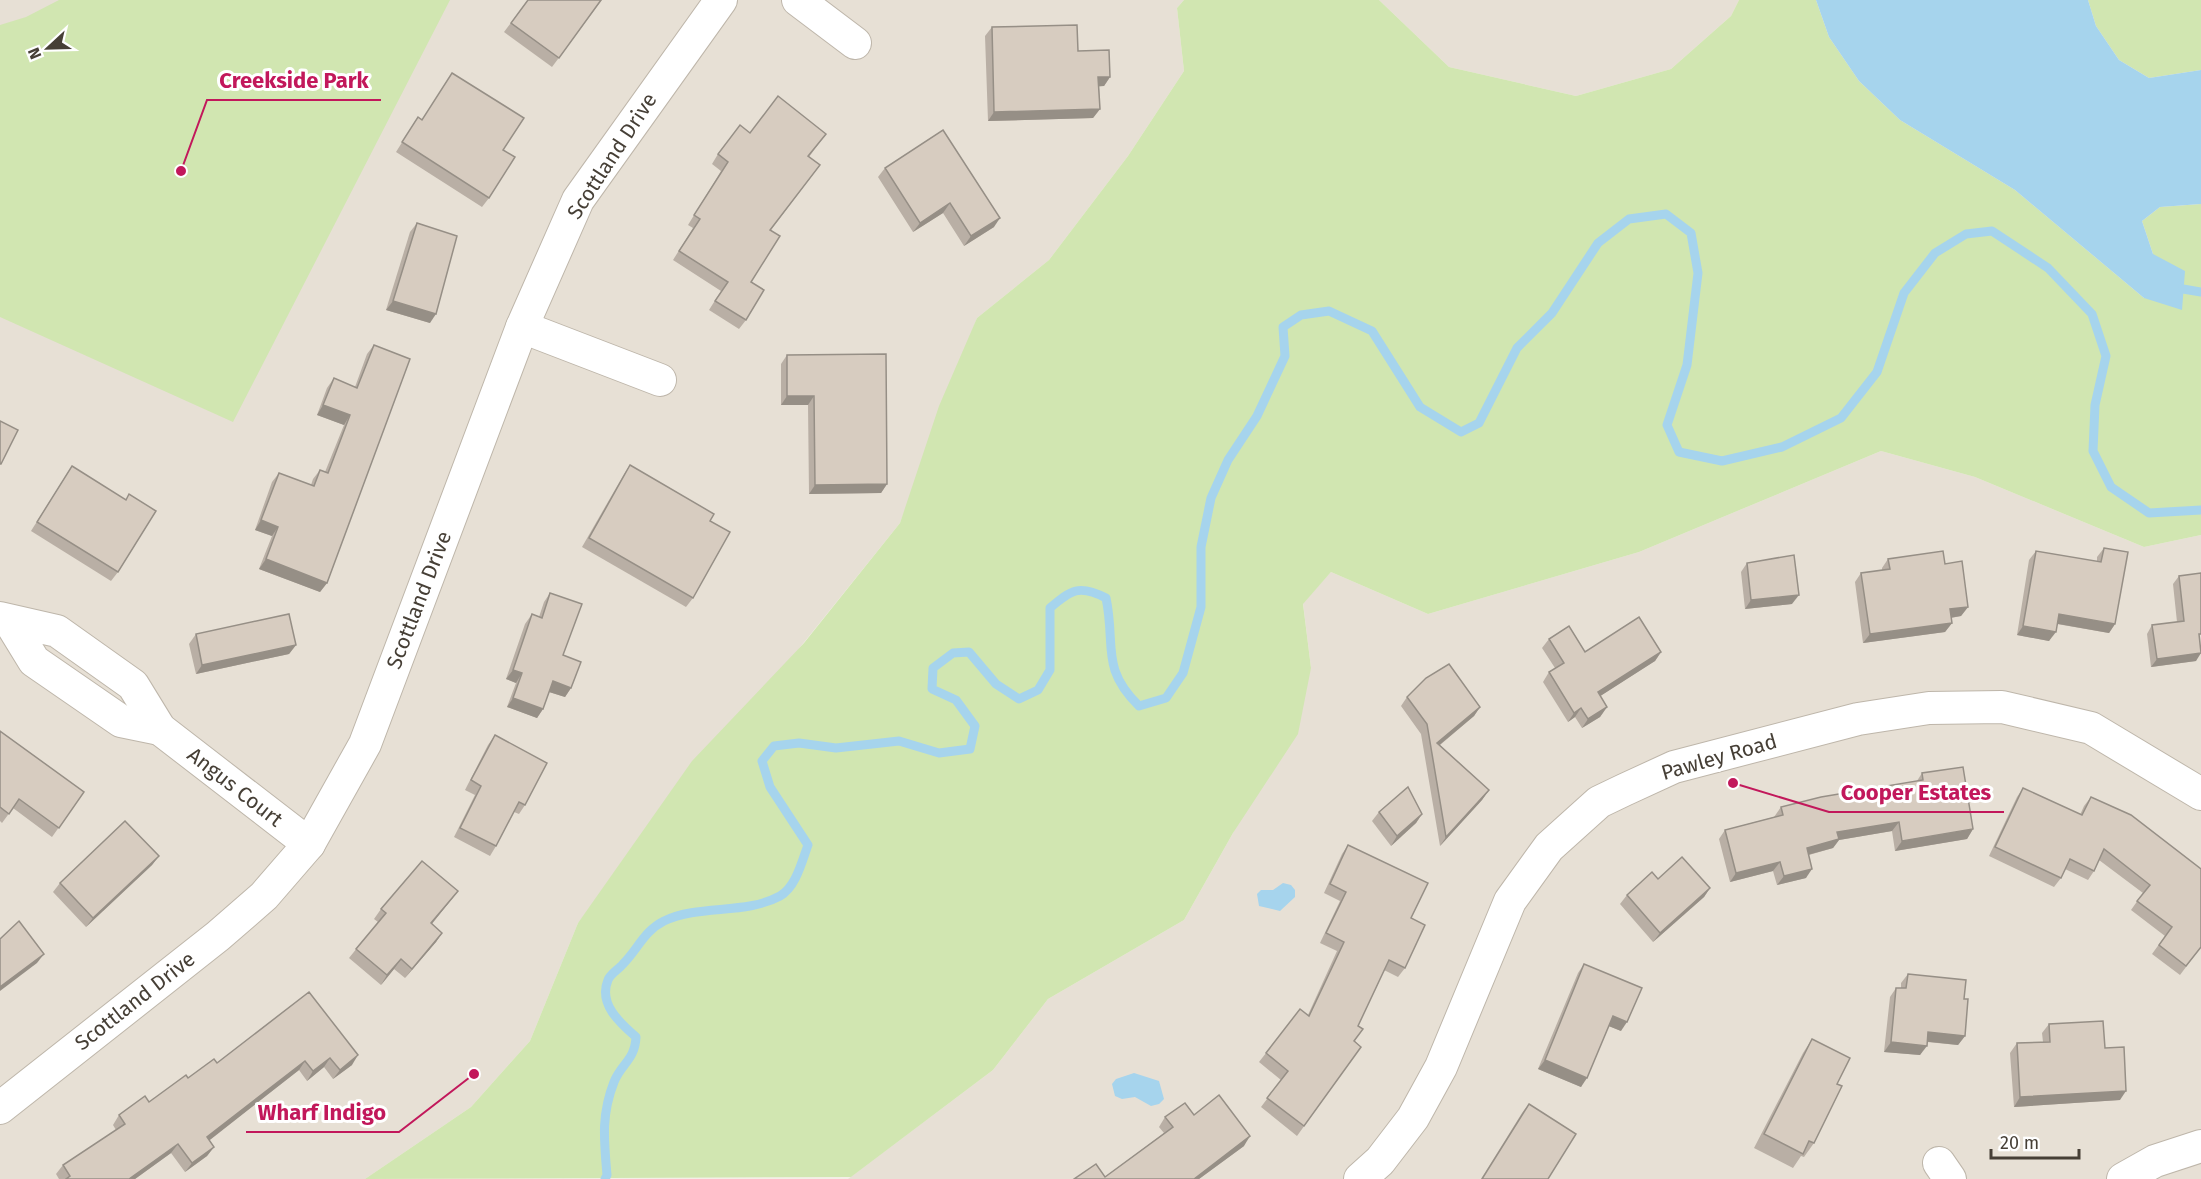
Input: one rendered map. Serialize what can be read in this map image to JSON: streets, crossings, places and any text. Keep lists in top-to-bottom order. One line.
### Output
{"streets":{"street":["Scottland Drive","Pawley Road","Angus Court"]},"crossings":[["Scottland Drive","Angus Court"]],"places":["Creekside Park","Cooper Estates","Wharf Indigo"],"scale_bar":"20 m","north":"left"}
